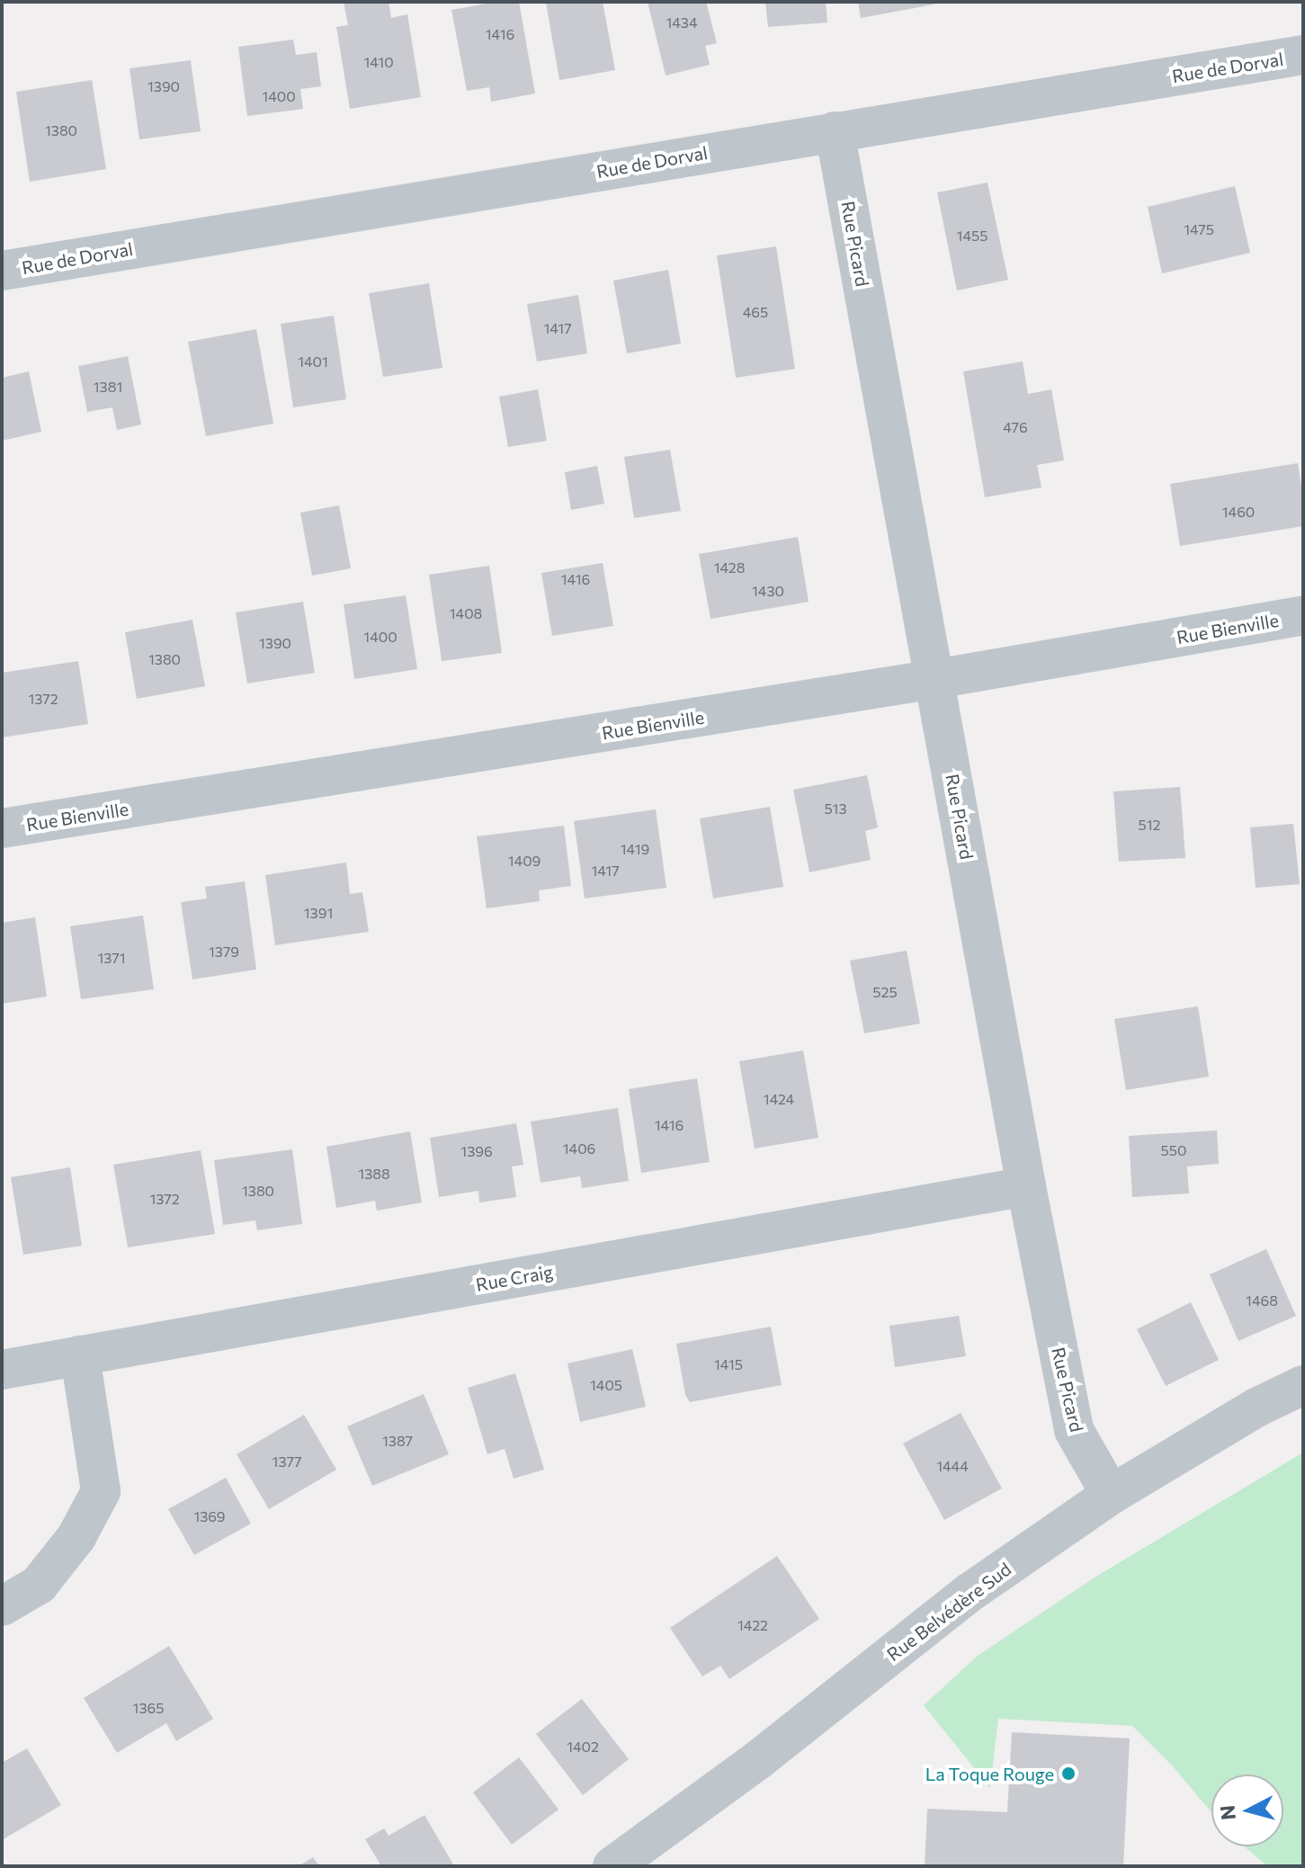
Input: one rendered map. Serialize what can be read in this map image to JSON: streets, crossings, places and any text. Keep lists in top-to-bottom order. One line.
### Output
{"streets":{"street":["Rue de Dorval","Rue Picard","Rue Bienville","Rue Craig","Rue Belvédère Sud"]},"crossings":[["Rue de Dorval","Rue Picard"],["Rue Picard","Rue Bienville"],["Rue Picard","Rue Craig"],["Rue Picard","Rue Belvédère Sud"]],"places":["La Toque Rouge"],"house_numbers":["1434","1416","1410","1390","1400","1380","1475","1455","465","1417","1401","1381","476","1460","1428","1416","1430","1408","1400","1390","1380","1372","513","512","1419","1409","1417","1391","1379","1371","525","1424","1416","1406","550","1396","1388","1380","1372","1468","1415","1405","1387","1377","1444","1369","1422","1365","1402"],"north":"left"}
